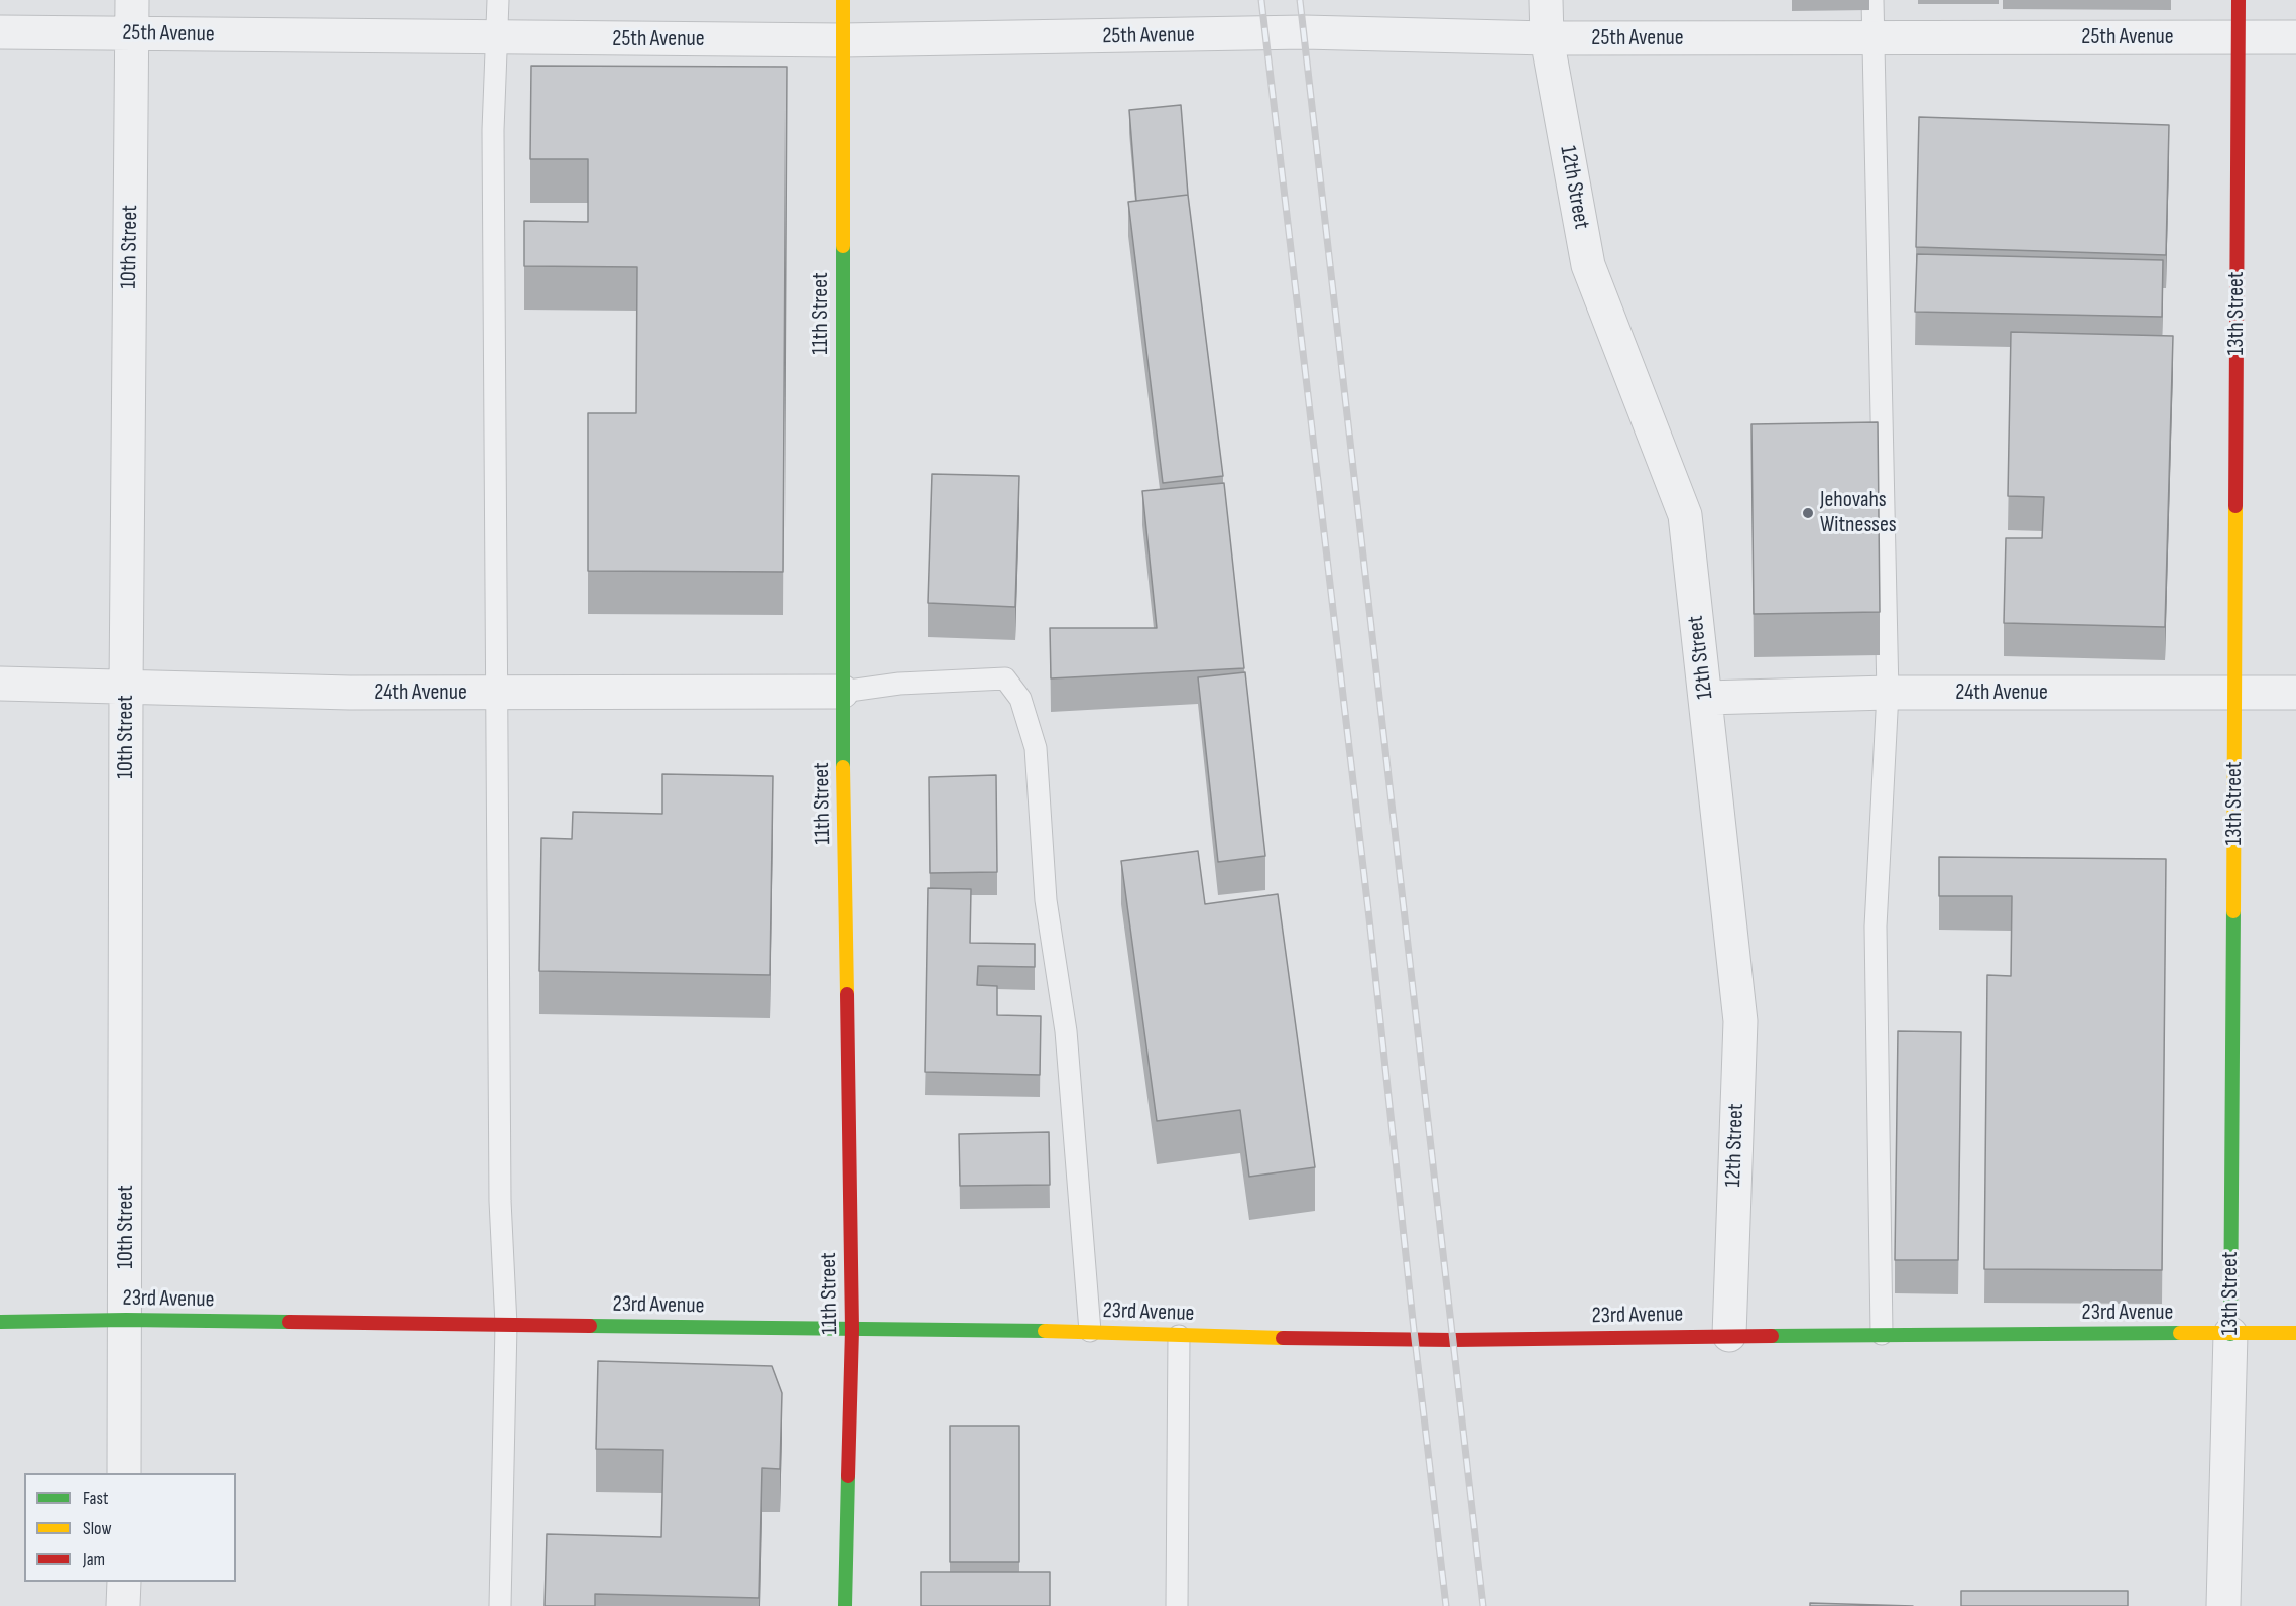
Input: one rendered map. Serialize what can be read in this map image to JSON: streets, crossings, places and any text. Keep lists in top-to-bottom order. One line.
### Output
{"streets":{"main road":["11th Street","13th Street","23rd Avenue"],"street":["25th Avenue","12th Street","10th Street","24th Avenue"]},"crossings":[["25th Avenue","12th Street"],["25th Avenue","10th Street"],["25th Avenue","11th Street"],["25th Avenue","13th Street"],["12th Street","24th Avenue"],["12th Street","23rd Avenue"],["10th Street","24th Avenue"],["10th Street","23rd Avenue"],["11th Street","24th Avenue"],["11th Street","23rd Avenue"],["13th Street","24th Avenue"],["13th Street","23rd Avenue"]],"places":["Jehovahs Witnesses"],"legend":["Fast","Slow","Jam"]}
